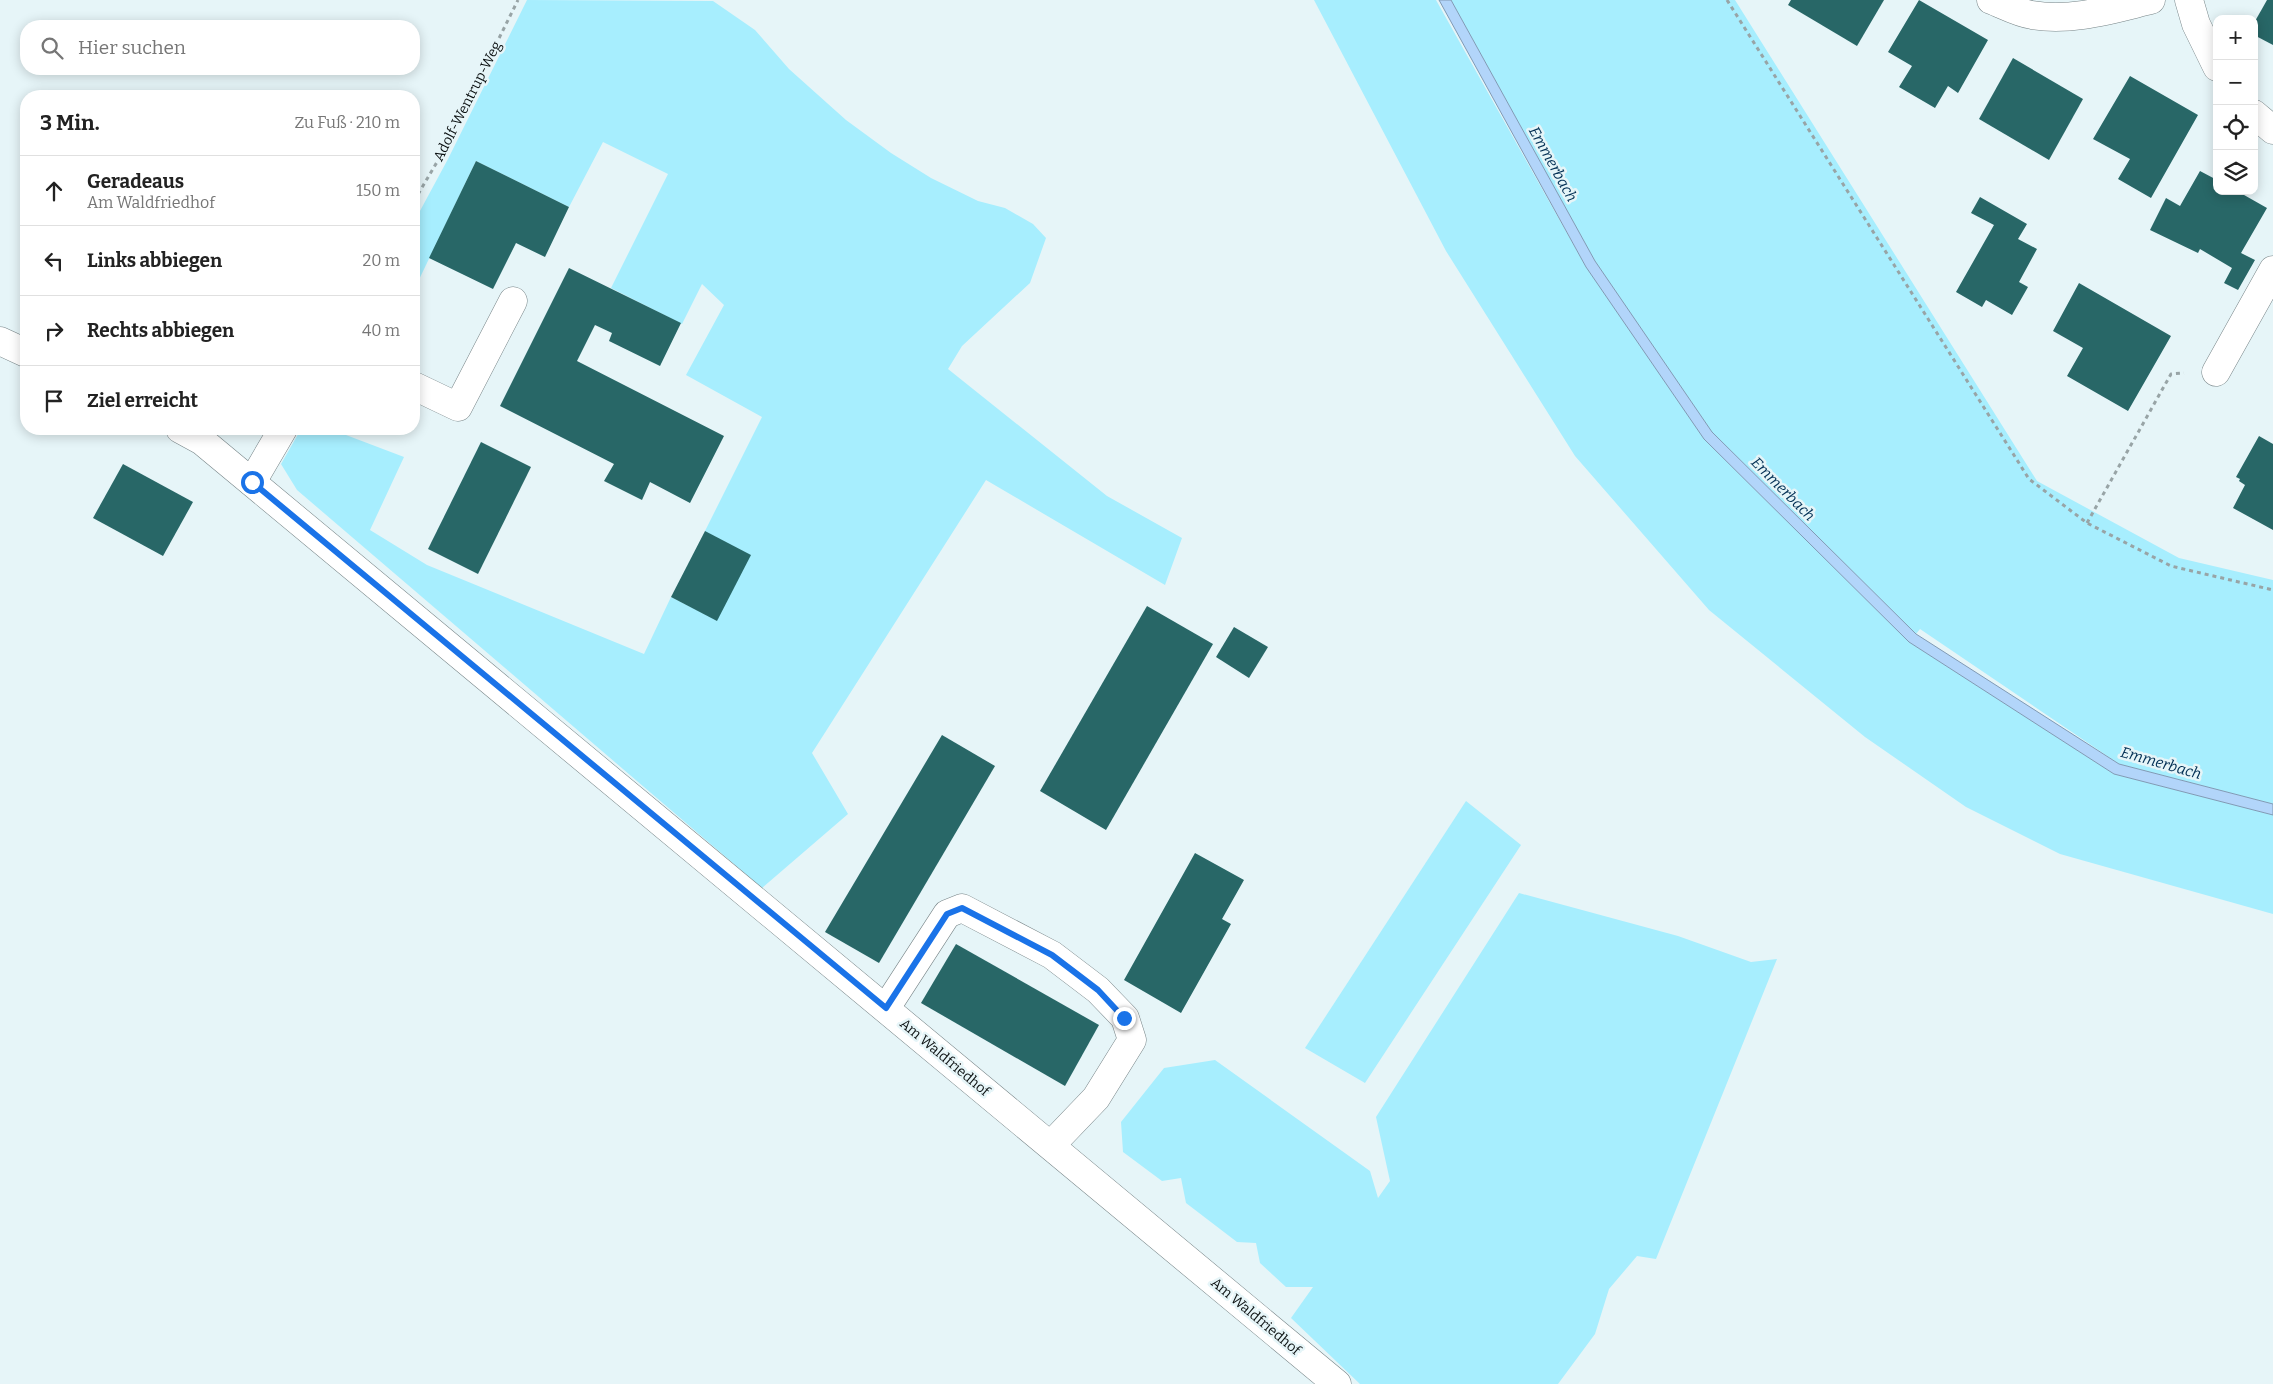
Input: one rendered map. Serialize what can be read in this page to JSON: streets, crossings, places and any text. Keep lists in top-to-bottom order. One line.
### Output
{"streets":{"street":["Am Waldfriedhof"],"path":["Adolf-Wentrup-Weg"]},"water":["Emmerbach"],"page":{"map_buttons":["+","−"],"search":"Hier suchen","heading":["3 Min.","Zu Fuß · 210 m"],"list":[["Geradeaus","Am Waldfriedhof","150 m"],["Links abbiegen","20 m"],["Rechts abbiegen","40 m"],"Ziel erreicht"]}}
